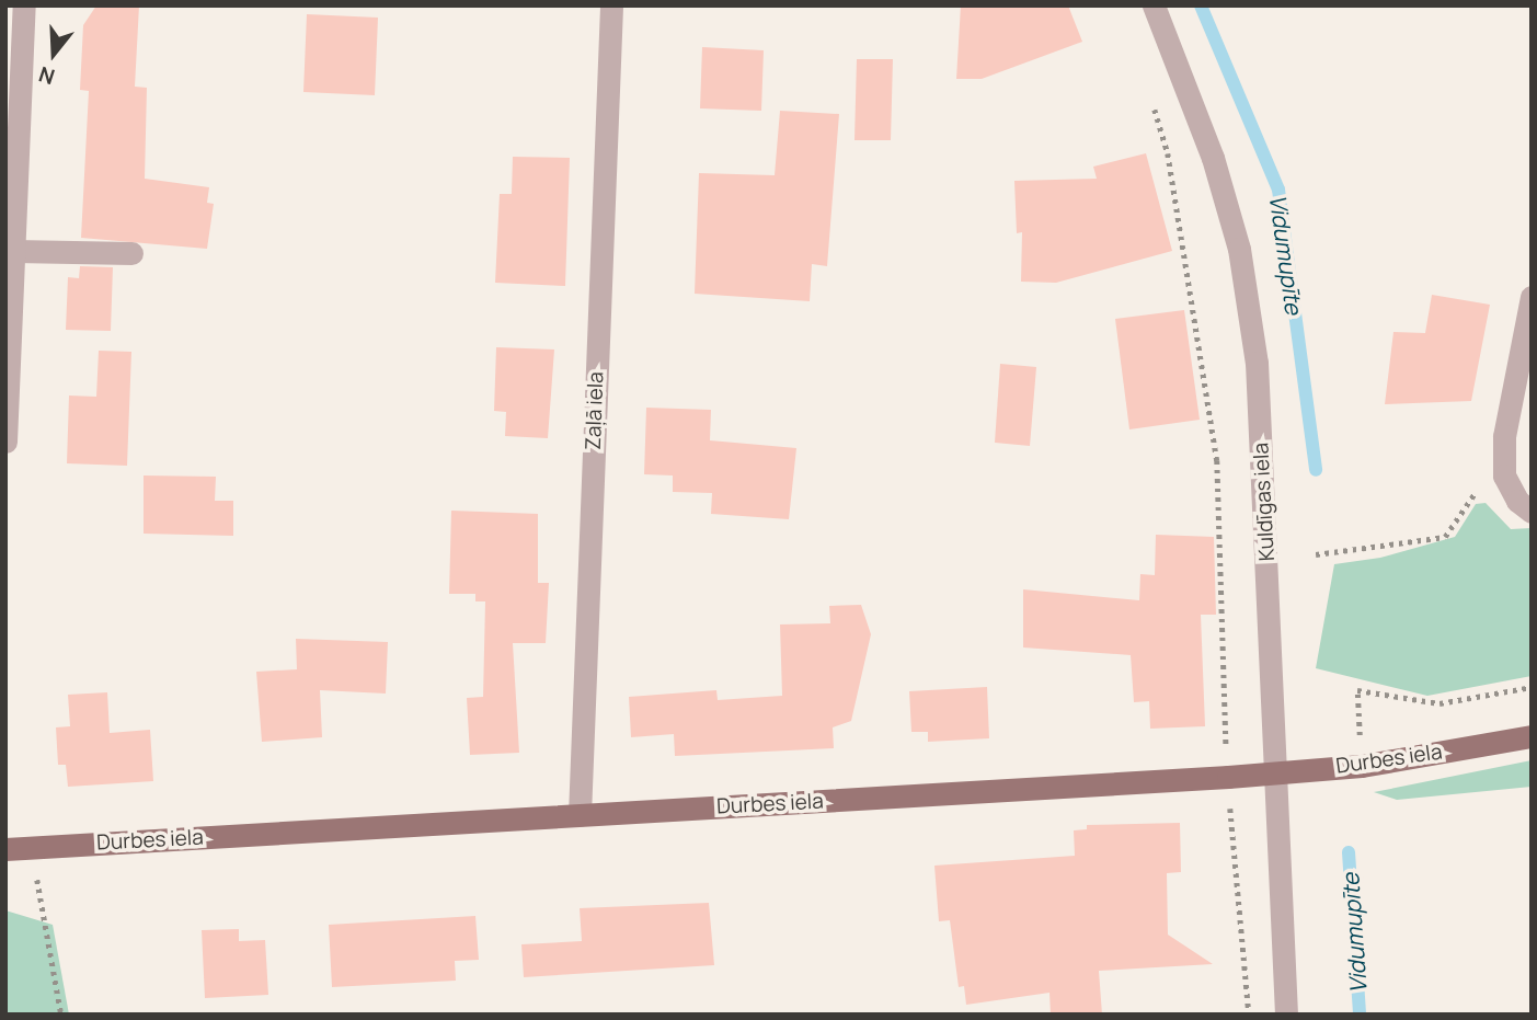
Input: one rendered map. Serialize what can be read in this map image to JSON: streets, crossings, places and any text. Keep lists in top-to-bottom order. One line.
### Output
{"streets":{"main road":["Durbes iela"],"street":["Zaļā iela","Kuldīgas iela"]},"crossings":[["Zaļā iela","Durbes iela"],["Kuldīgas iela","Durbes iela"]],"water":["Vidumupīte"],"north":"bottom"}
